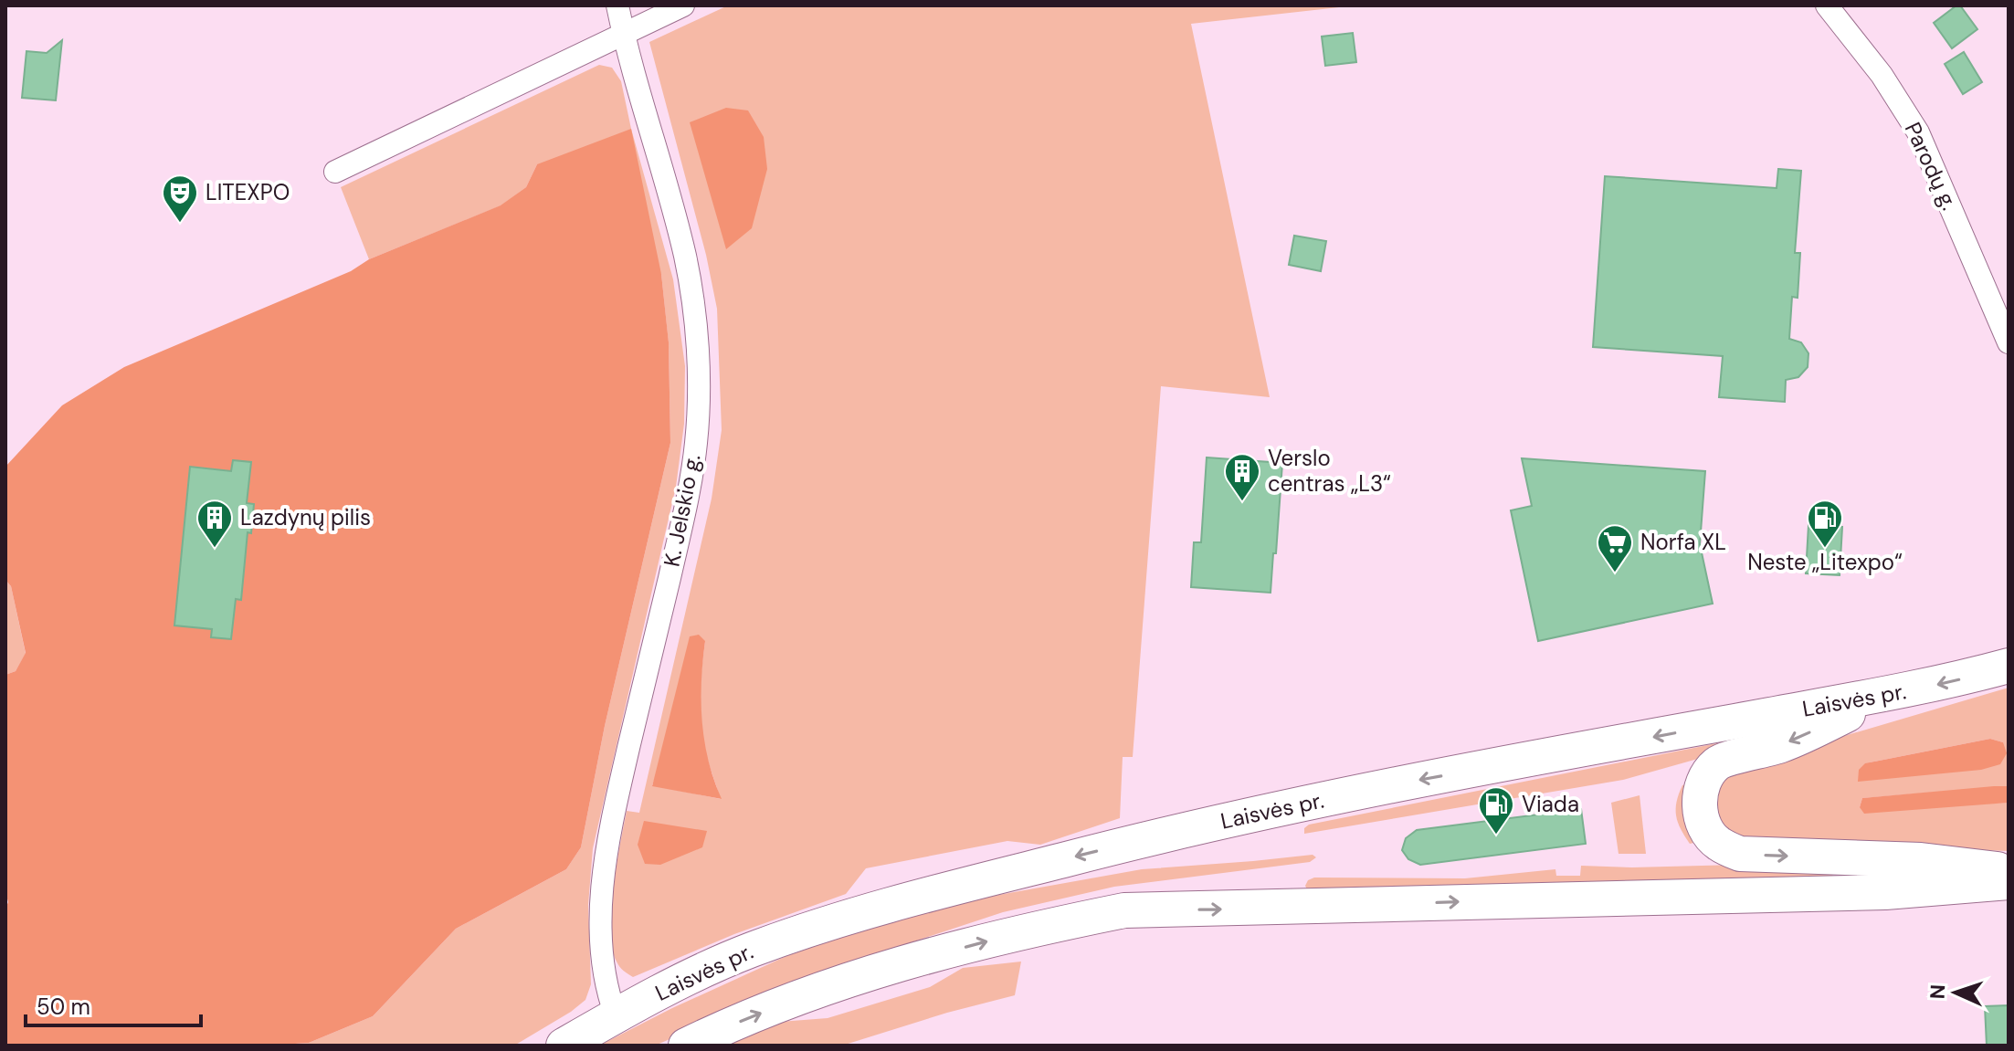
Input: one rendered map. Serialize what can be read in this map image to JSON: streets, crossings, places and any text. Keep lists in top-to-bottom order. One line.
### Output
{"streets":{"main road":["Laisvės pr."],"street":["Parodų g.","K. Jelskio g."]},"crossings":[["K. Jelskio g.","Laisvės pr."]],"places":{"theatre":["LITEXPO"],"building":["Verslo centras „L3“","Lazdynų pilis"],"fuel station":["Neste „Litexpo“","Viada"],"supermarket":["Norfa XL"]},"scale_bar":"50 m","north":"left"}
